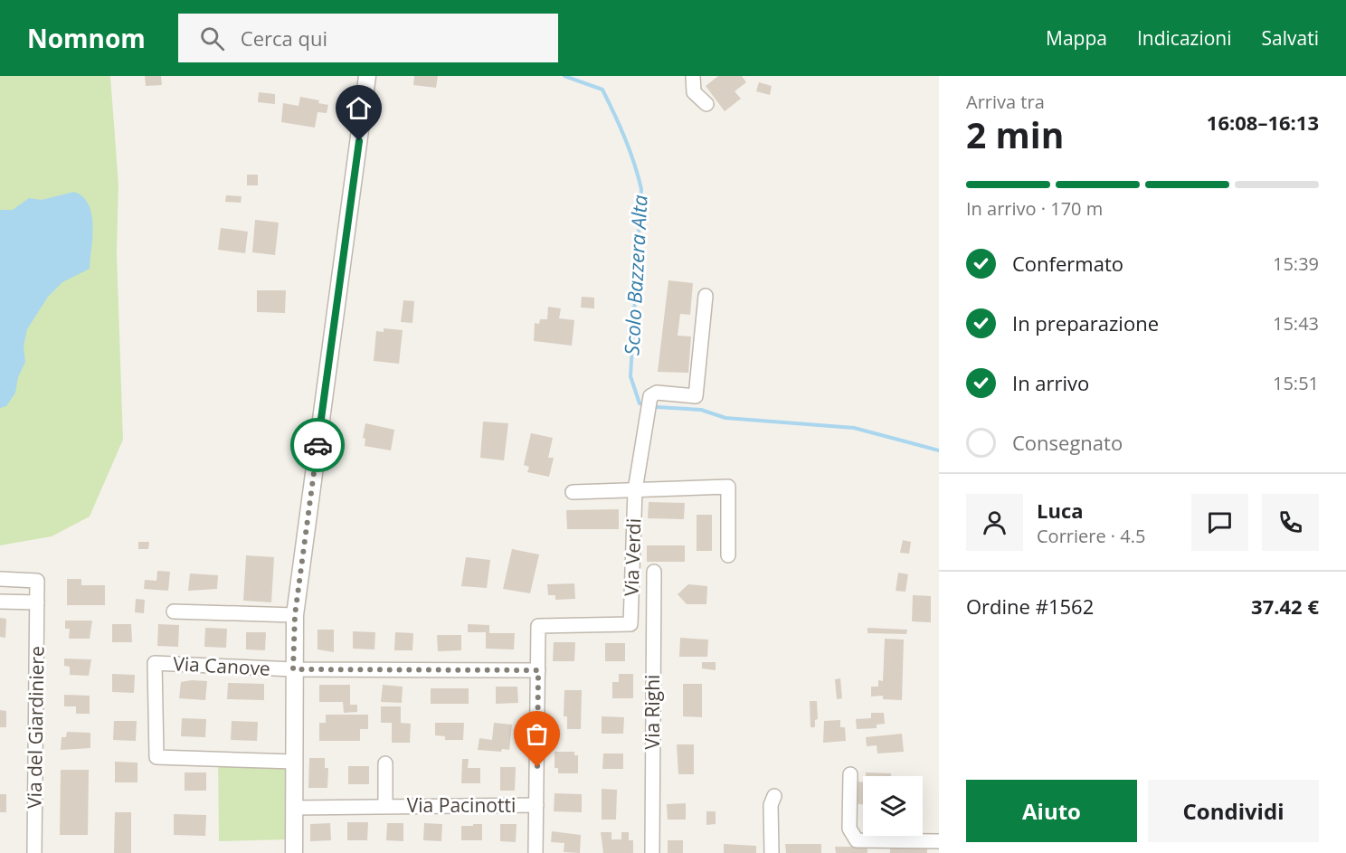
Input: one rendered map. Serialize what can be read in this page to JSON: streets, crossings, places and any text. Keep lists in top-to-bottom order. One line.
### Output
{"streets":{"street":["Via Verdi","Via Canove","Via Righi","Via del Giardiniere","Via Pacinotti"]},"crossings":[["Via Verdi","Via Righi"],["Via Verdi","Via Pacinotti"],["Via Canove","Via Pacinotti"]],"water":["Scolo Bazzera Alta"],"page":{"header":"Nomnom","search":"Cerca qui","nav":["Mappa","Indicazioni","Salvati"],"heading":["2 min","Arriva tra","16:08–16:13"],"panel":["Luca","Corriere · 4.5","Ordine #1562","37.42 €"],"bar":"In arrivo · 170 m","list":[["Confermato","15:39"],["In preparazione","15:43"],["In arrivo","15:51"],"Consegnato"],"buttons":["Aiuto","Condividi"]}}
